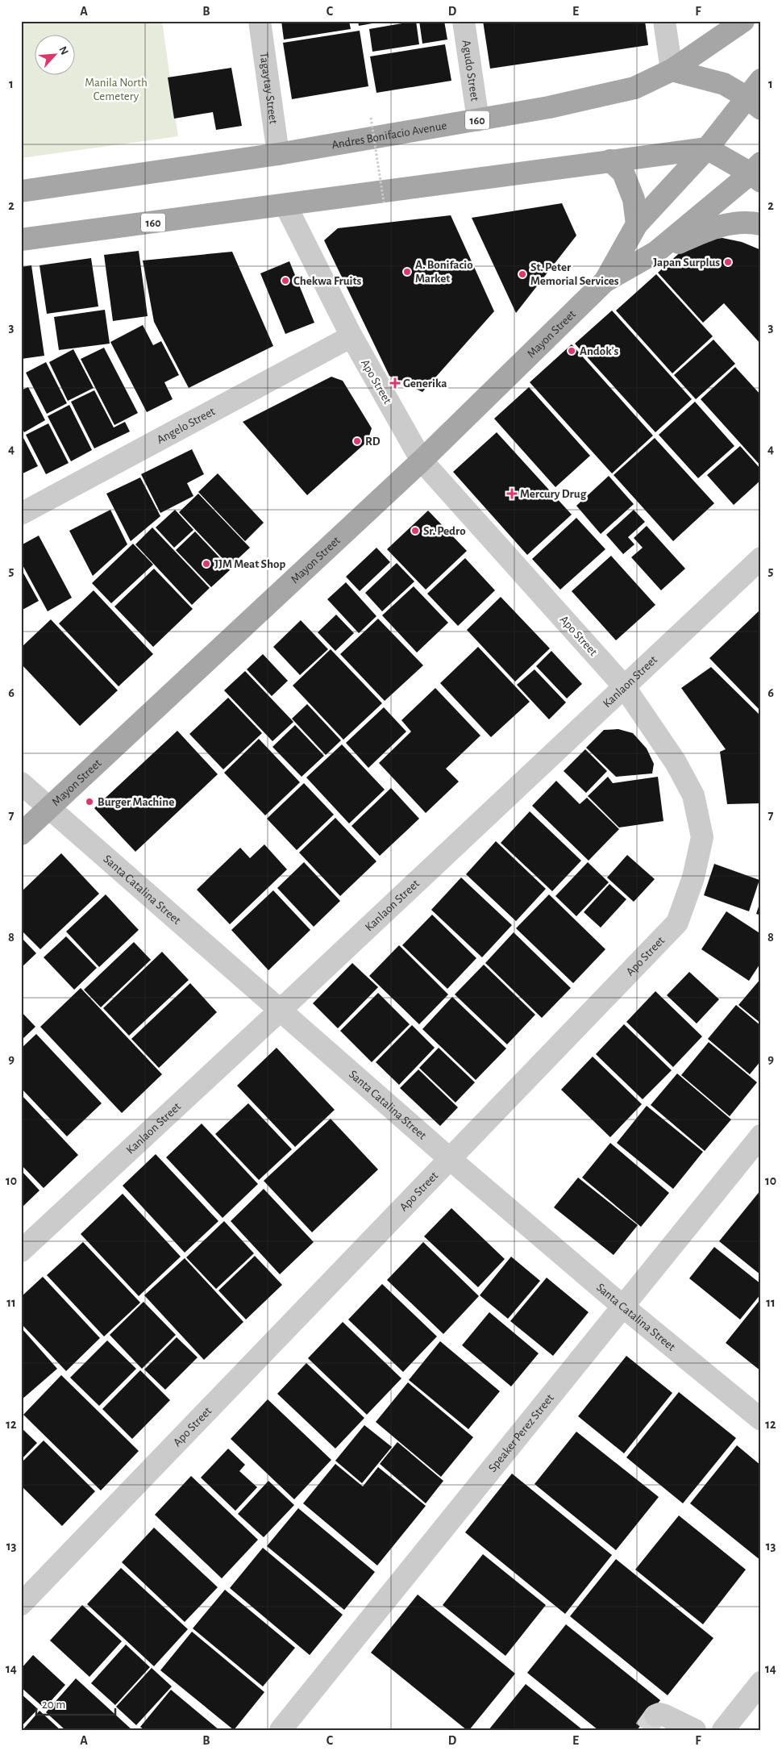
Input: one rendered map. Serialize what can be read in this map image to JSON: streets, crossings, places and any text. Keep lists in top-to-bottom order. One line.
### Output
{"streets":{"main road":["160","Andres Bonifacio Avenue","Mayon Street"],"street":["Agudo Street","Tagaytay Street","Apo Street","Angelo Street","Kanlaon Street","Santa Catalina Street","Speaker Perez Street"]},"crossings":[["Agudo Street","Andres Bonifacio Avenue"],["Tagaytay Street","Andres Bonifacio Avenue"],["160","Mayon Street"],["160","Apo Street"],["Mayon Street","Apo Street"],["Mayon Street","Santa Catalina Street"],["Apo Street","Angelo Street"],["Apo Street","Kanlaon Street"],["Apo Street","Santa Catalina Street"],["Kanlaon Street","Santa Catalina Street"],["Santa Catalina Street","Speaker Perez Street"]],"parks":["Manila North Cemetery"],"places":{"other":["Japan Surplus","A. Bonifacio Market","St. Peter Memorial Services","Chekwa Fruits","Andok's","RD","Sr. Pedro","JJM Meat Shop","Burger Machine"],"health":["Generika","Mercury Drug"]},"scale_bar":"20 m","north":"top right","grid":{"columns":["A","B","C","D","E","F"],"rows":["1","2","3","4","5","6","7","8","9","10","11","12","13","14"]}}
